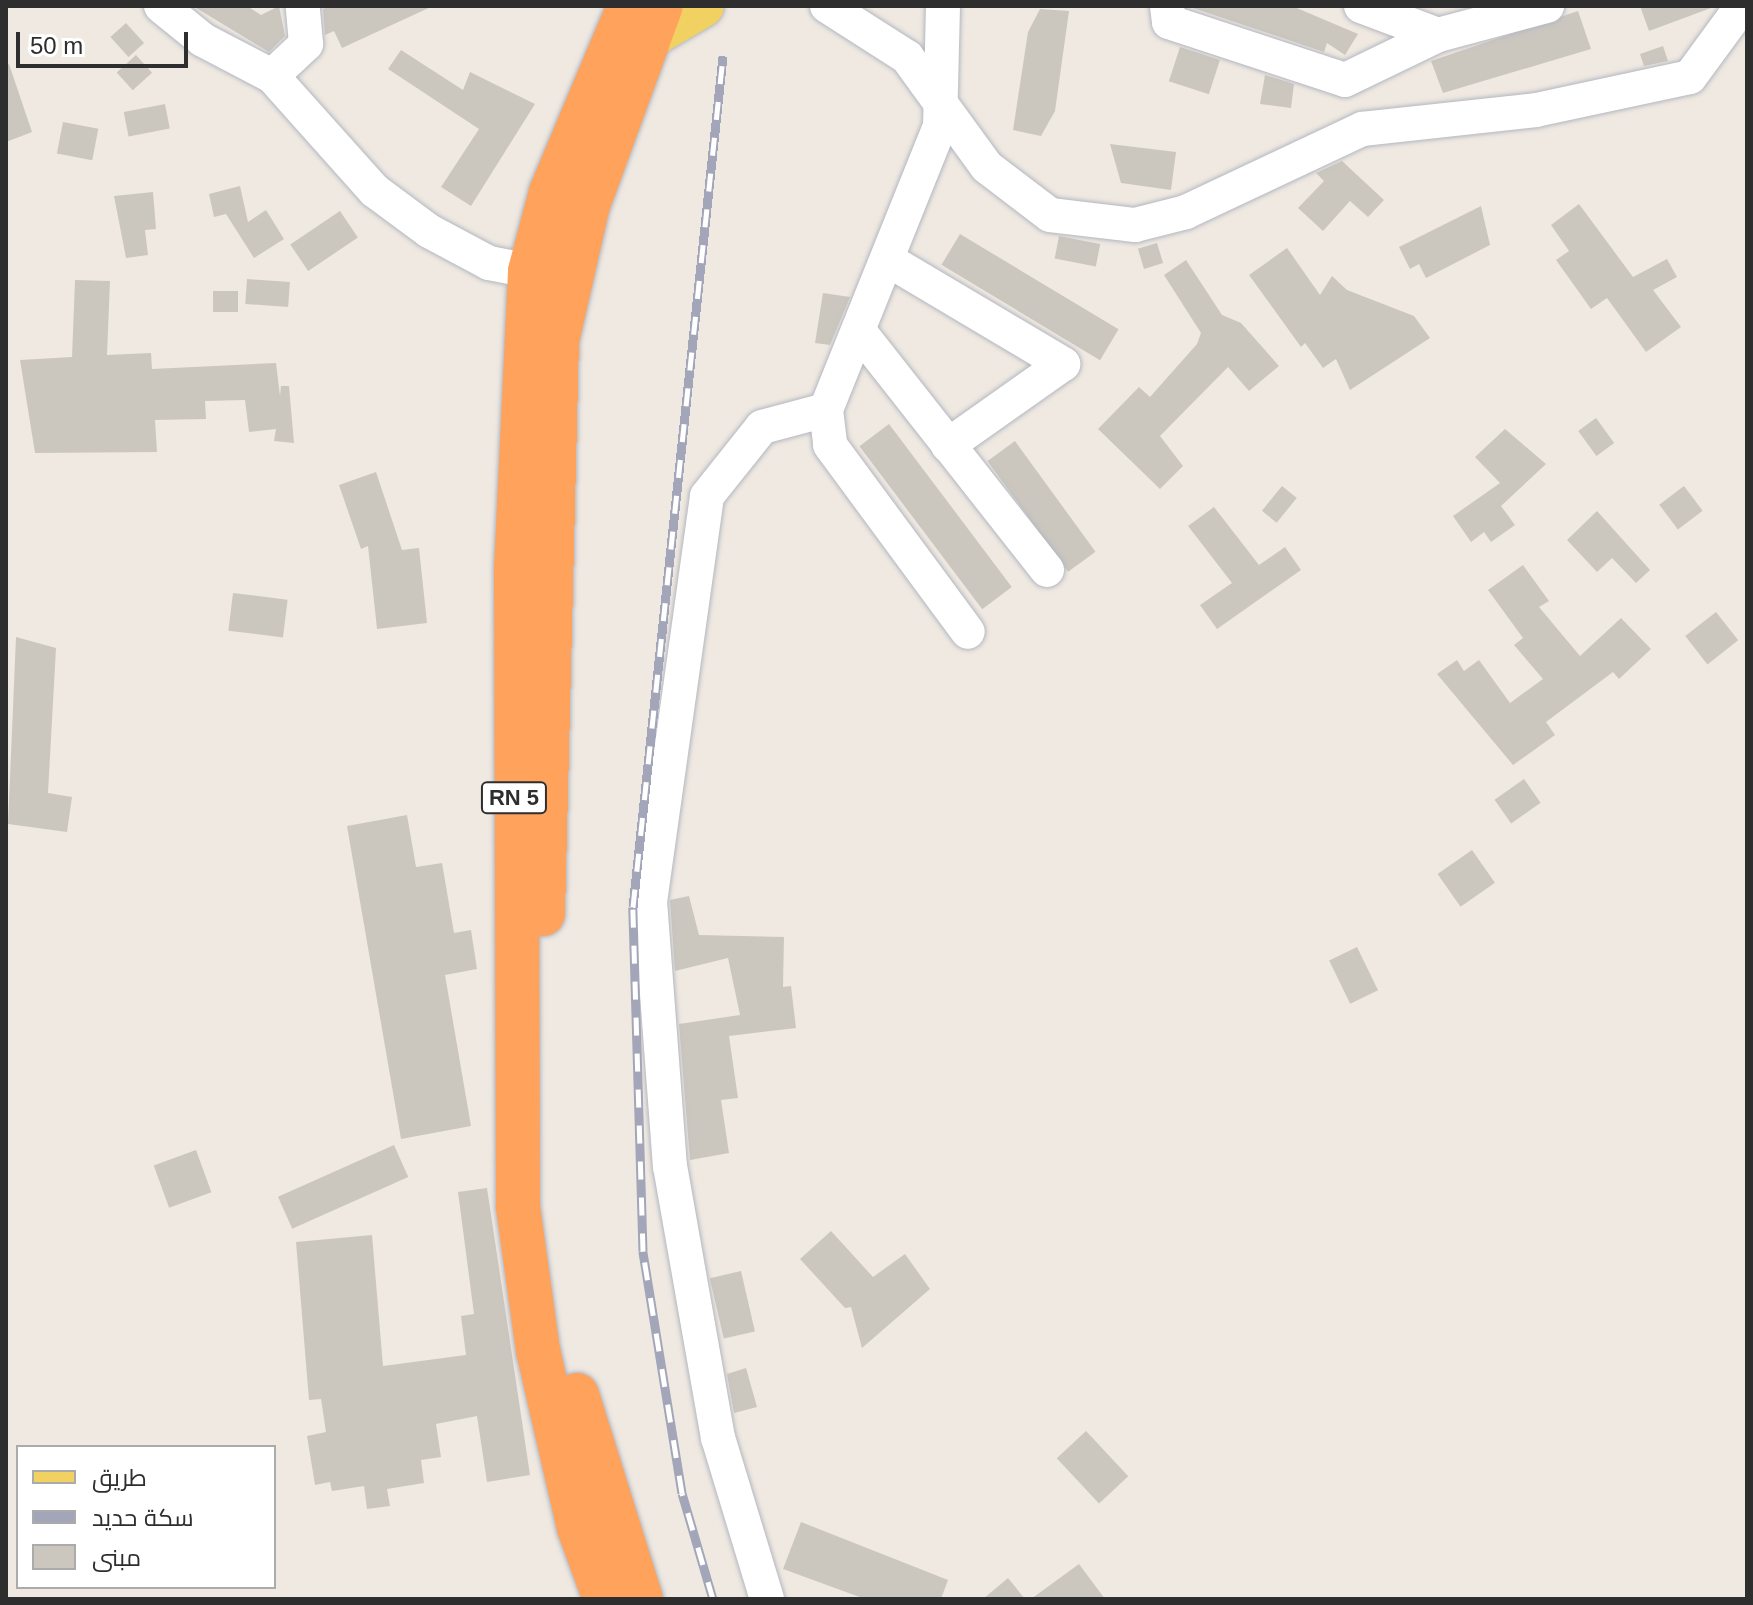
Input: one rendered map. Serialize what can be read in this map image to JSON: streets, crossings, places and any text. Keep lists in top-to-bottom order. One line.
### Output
{"streets":{"highway":["RN 5"]},"legend":["طريق","سكة حديد","مبنى"],"scale_bar":"50 m"}
